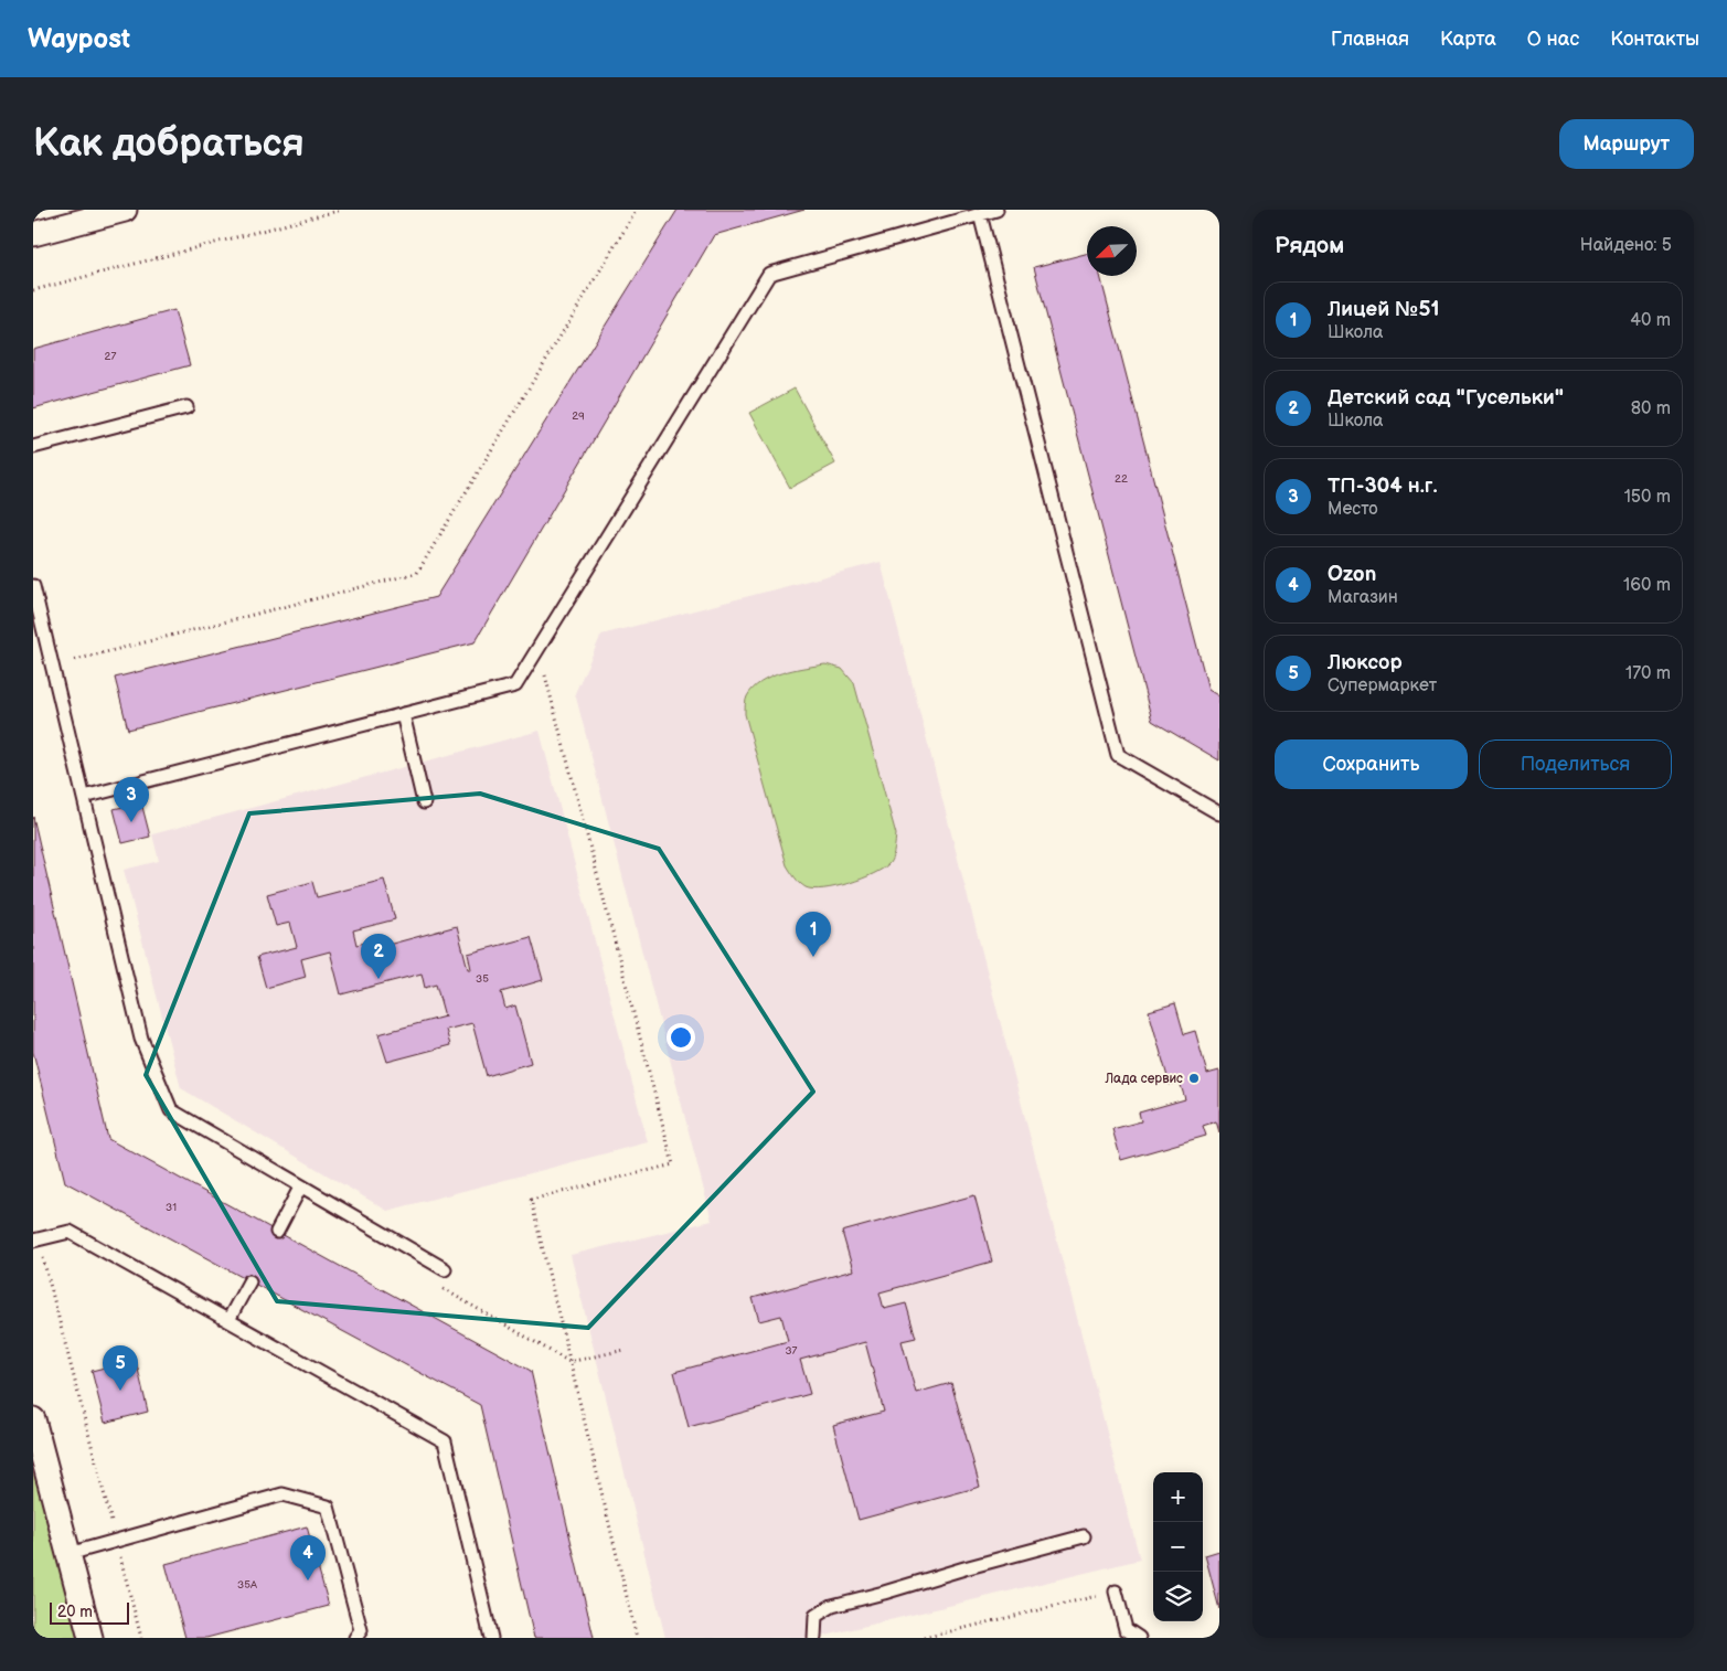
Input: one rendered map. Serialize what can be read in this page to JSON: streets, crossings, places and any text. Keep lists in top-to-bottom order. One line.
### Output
{"places":["Лада сервис"],"house_numbers":["27","29","22","35","31","37","35А"],"scale_bar":"20 m","north":"bottom left","page":{"header":"Waypost","nav":["Главная","Карта","О нас","Контакты"],"buttons":["Маршрут",["Сохранить","Поделиться"]],"title":"Как добраться","heading":["Рядом","Найдено: 5"],"list":[{"mark":"1","name":"Лицей №51","note":"Школа","value":"40 m"},{"mark":"2","name":"Детский сад \"Гусельки\"","note":"Школа","value":"80 m"},{"mark":"3","name":"ТП-304 н.г.","note":"Место","value":"150 m"},{"mark":"4","name":"Ozon","note":"Магазин","value":"160 m"},{"mark":"5","name":"Люксор","note":"Супермаркет","value":"170 m"}],"pins":["3","1","2","5","4"],"map_buttons":["+","−"],"scale":"20 m"}}
